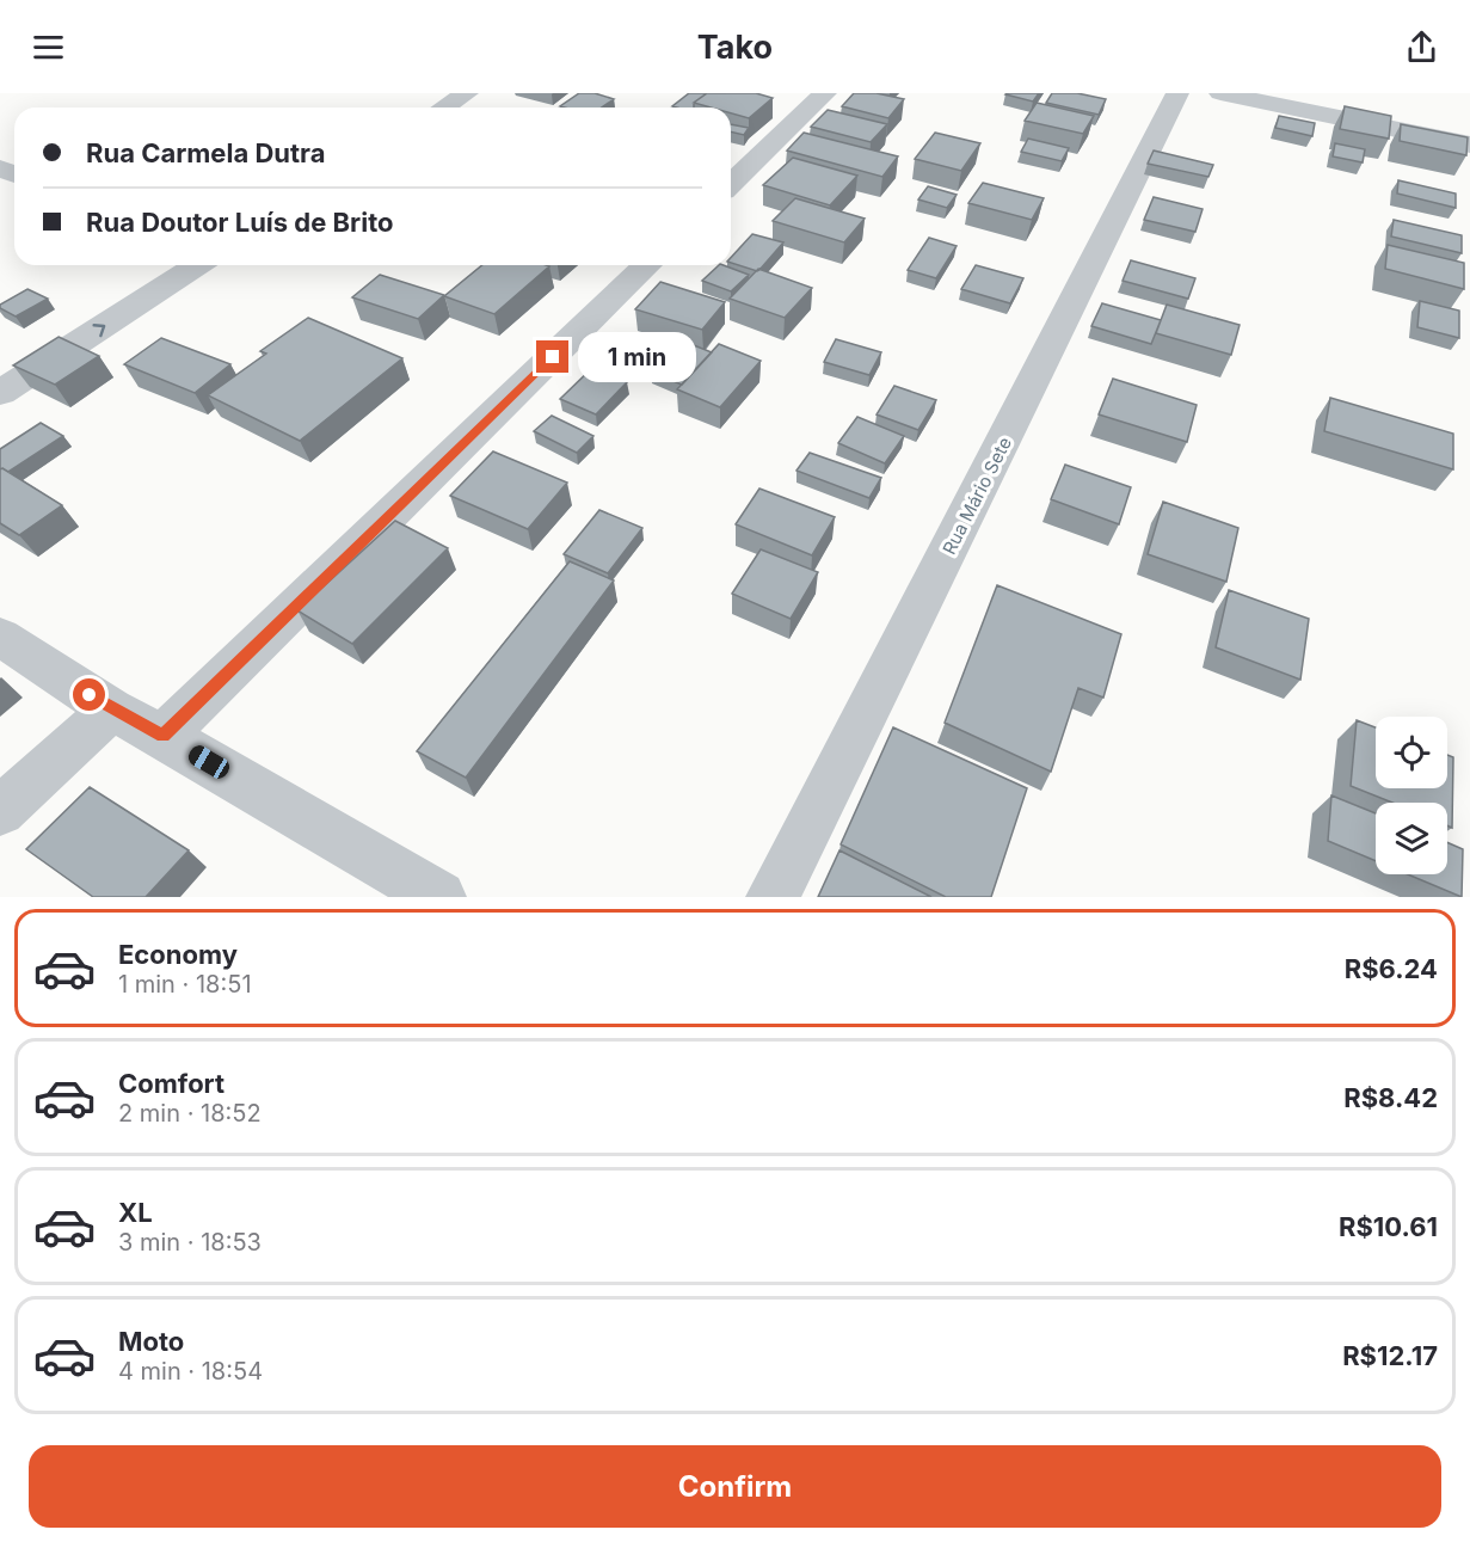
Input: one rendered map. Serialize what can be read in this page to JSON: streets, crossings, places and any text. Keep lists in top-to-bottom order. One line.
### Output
{"streets":{"street":["Rua Mário Sete"]},"page":{"header":"Tako","banner":["Rua Carmela Dutra","Rua Doutor Luís de Brito"],"bubble":"1 min","list":[{"name":"Economy","note":"1 min · 18:51","value":"R$6.24"},{"name":"Comfort","note":"2 min · 18:52","value":"R$8.42"},{"name":"XL","note":"3 min · 18:53","value":"R$10.61"},{"name":"Moto","note":"4 min · 18:54","value":"R$12.17"}],"buttons":"Confirm"}}
